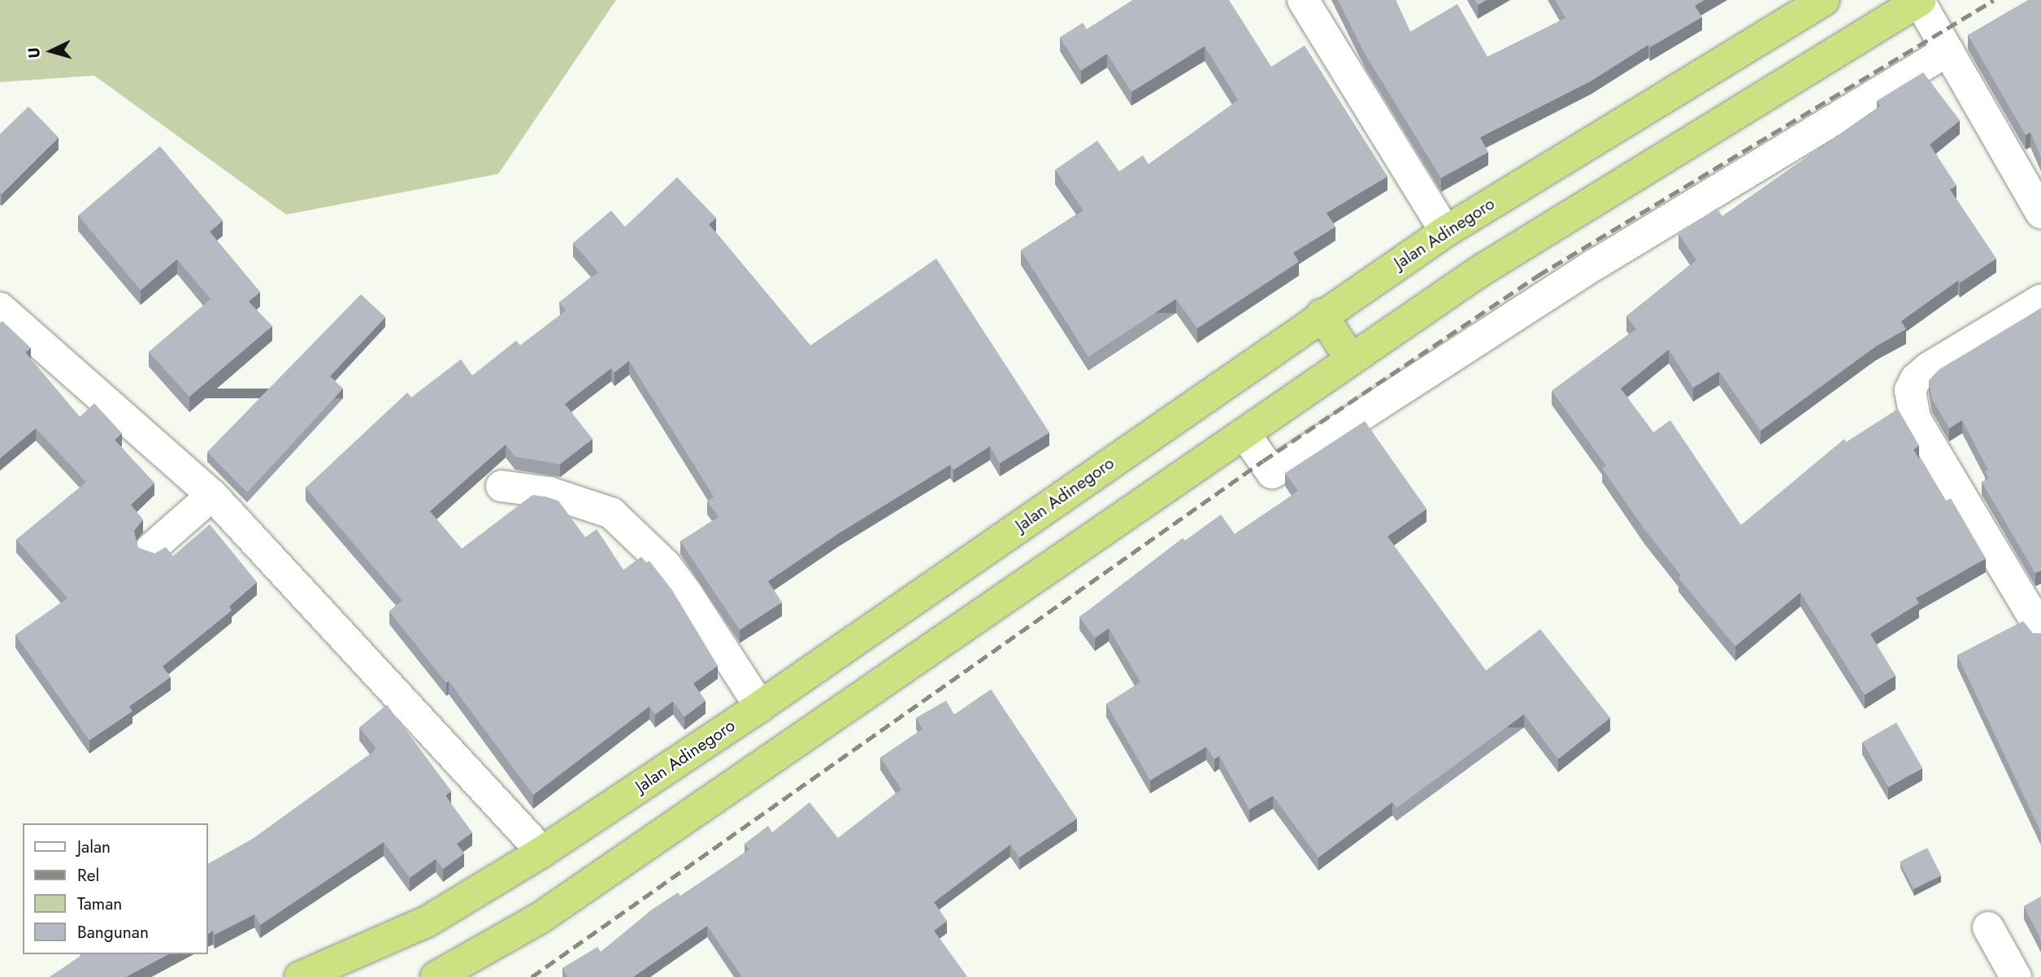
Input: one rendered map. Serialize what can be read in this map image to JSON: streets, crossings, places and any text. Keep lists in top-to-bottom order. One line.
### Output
{"streets":{"highway":["Jalan Adinegoro"]},"legend":["Jalan","Rel","Taman","Bangunan"],"north":"left"}
